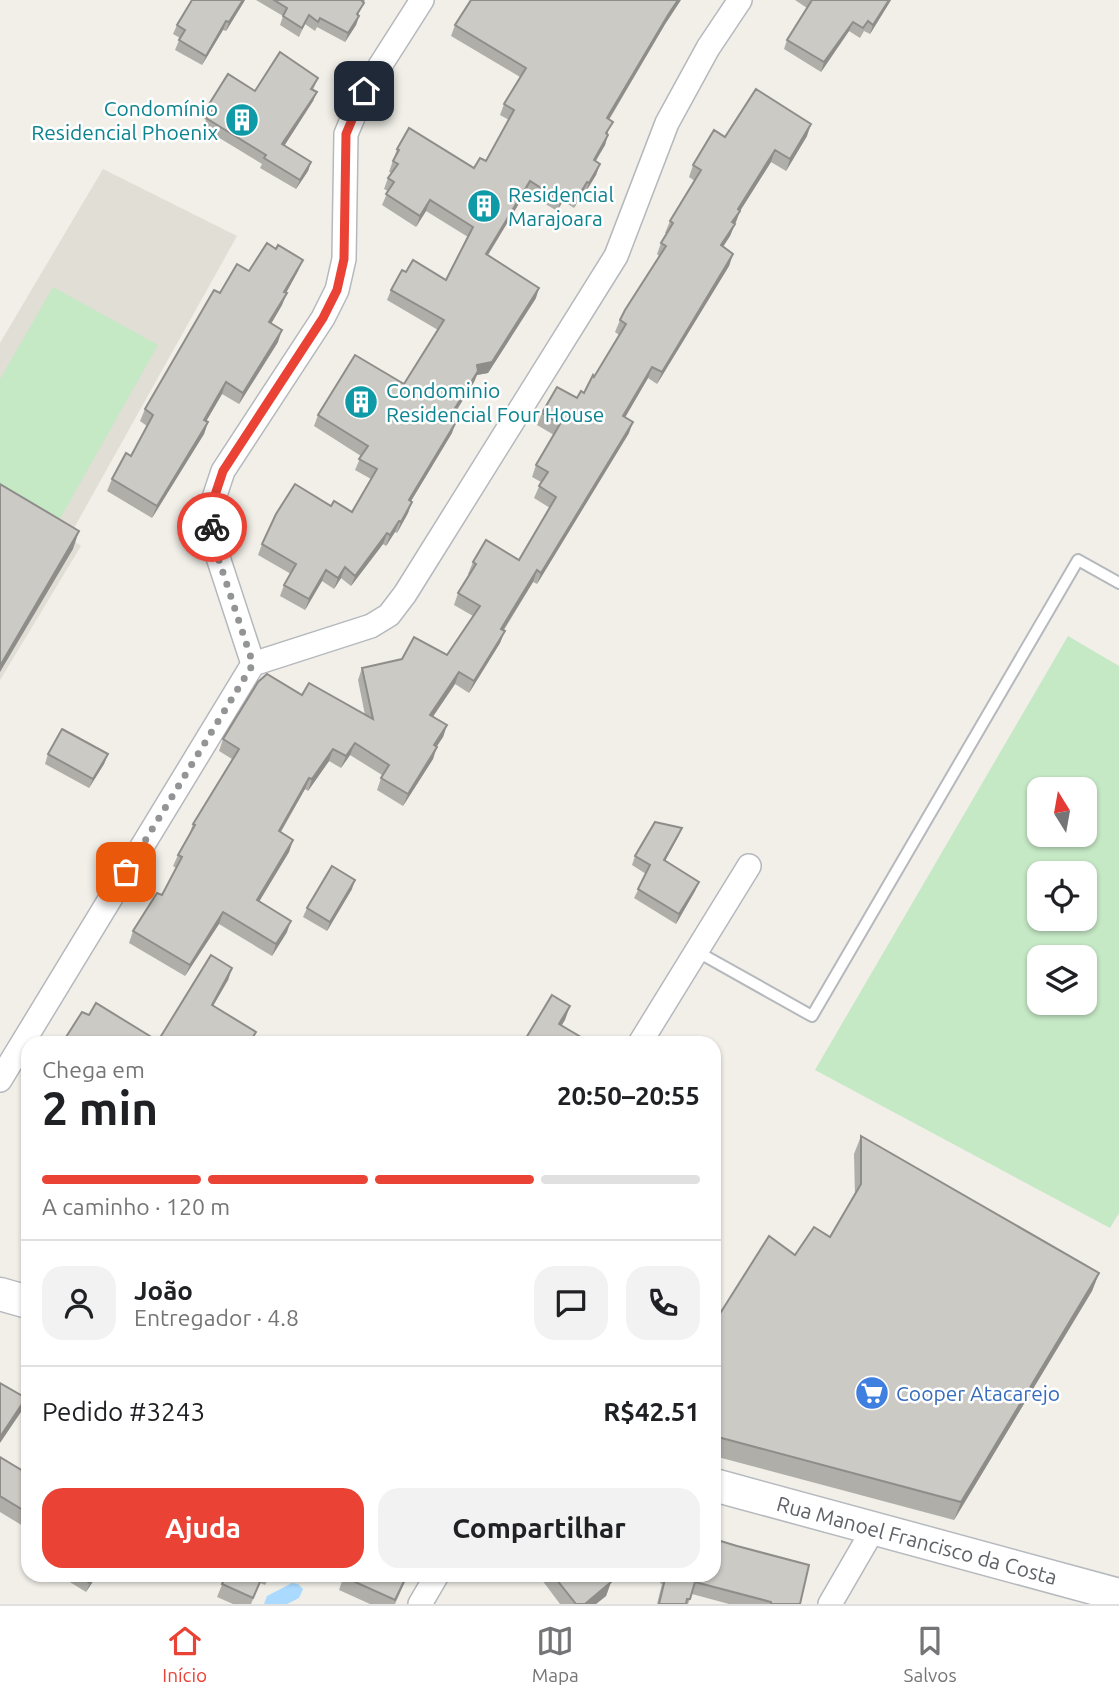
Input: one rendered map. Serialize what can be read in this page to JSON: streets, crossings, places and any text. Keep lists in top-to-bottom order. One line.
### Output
{"streets":{"main road":["Rua Manoel Francisco da Costa"]},"places":{"building":["Condomínio Residencial Phoenix","Residencial Marajoara","Condominio Residencial Four House"],"supermarket":["Cooper Atacarejo"]},"north":"top","page":{"heading":["2 min","Chega em","20:50–20:55"],"panel":["João","Entregador · 4.8","Pedido #3243","R$42.51"],"bar":"A caminho · 120 m","buttons":["Ajuda","Compartilhar"],"tabs":["Início","Mapa","Salvos"]}}
